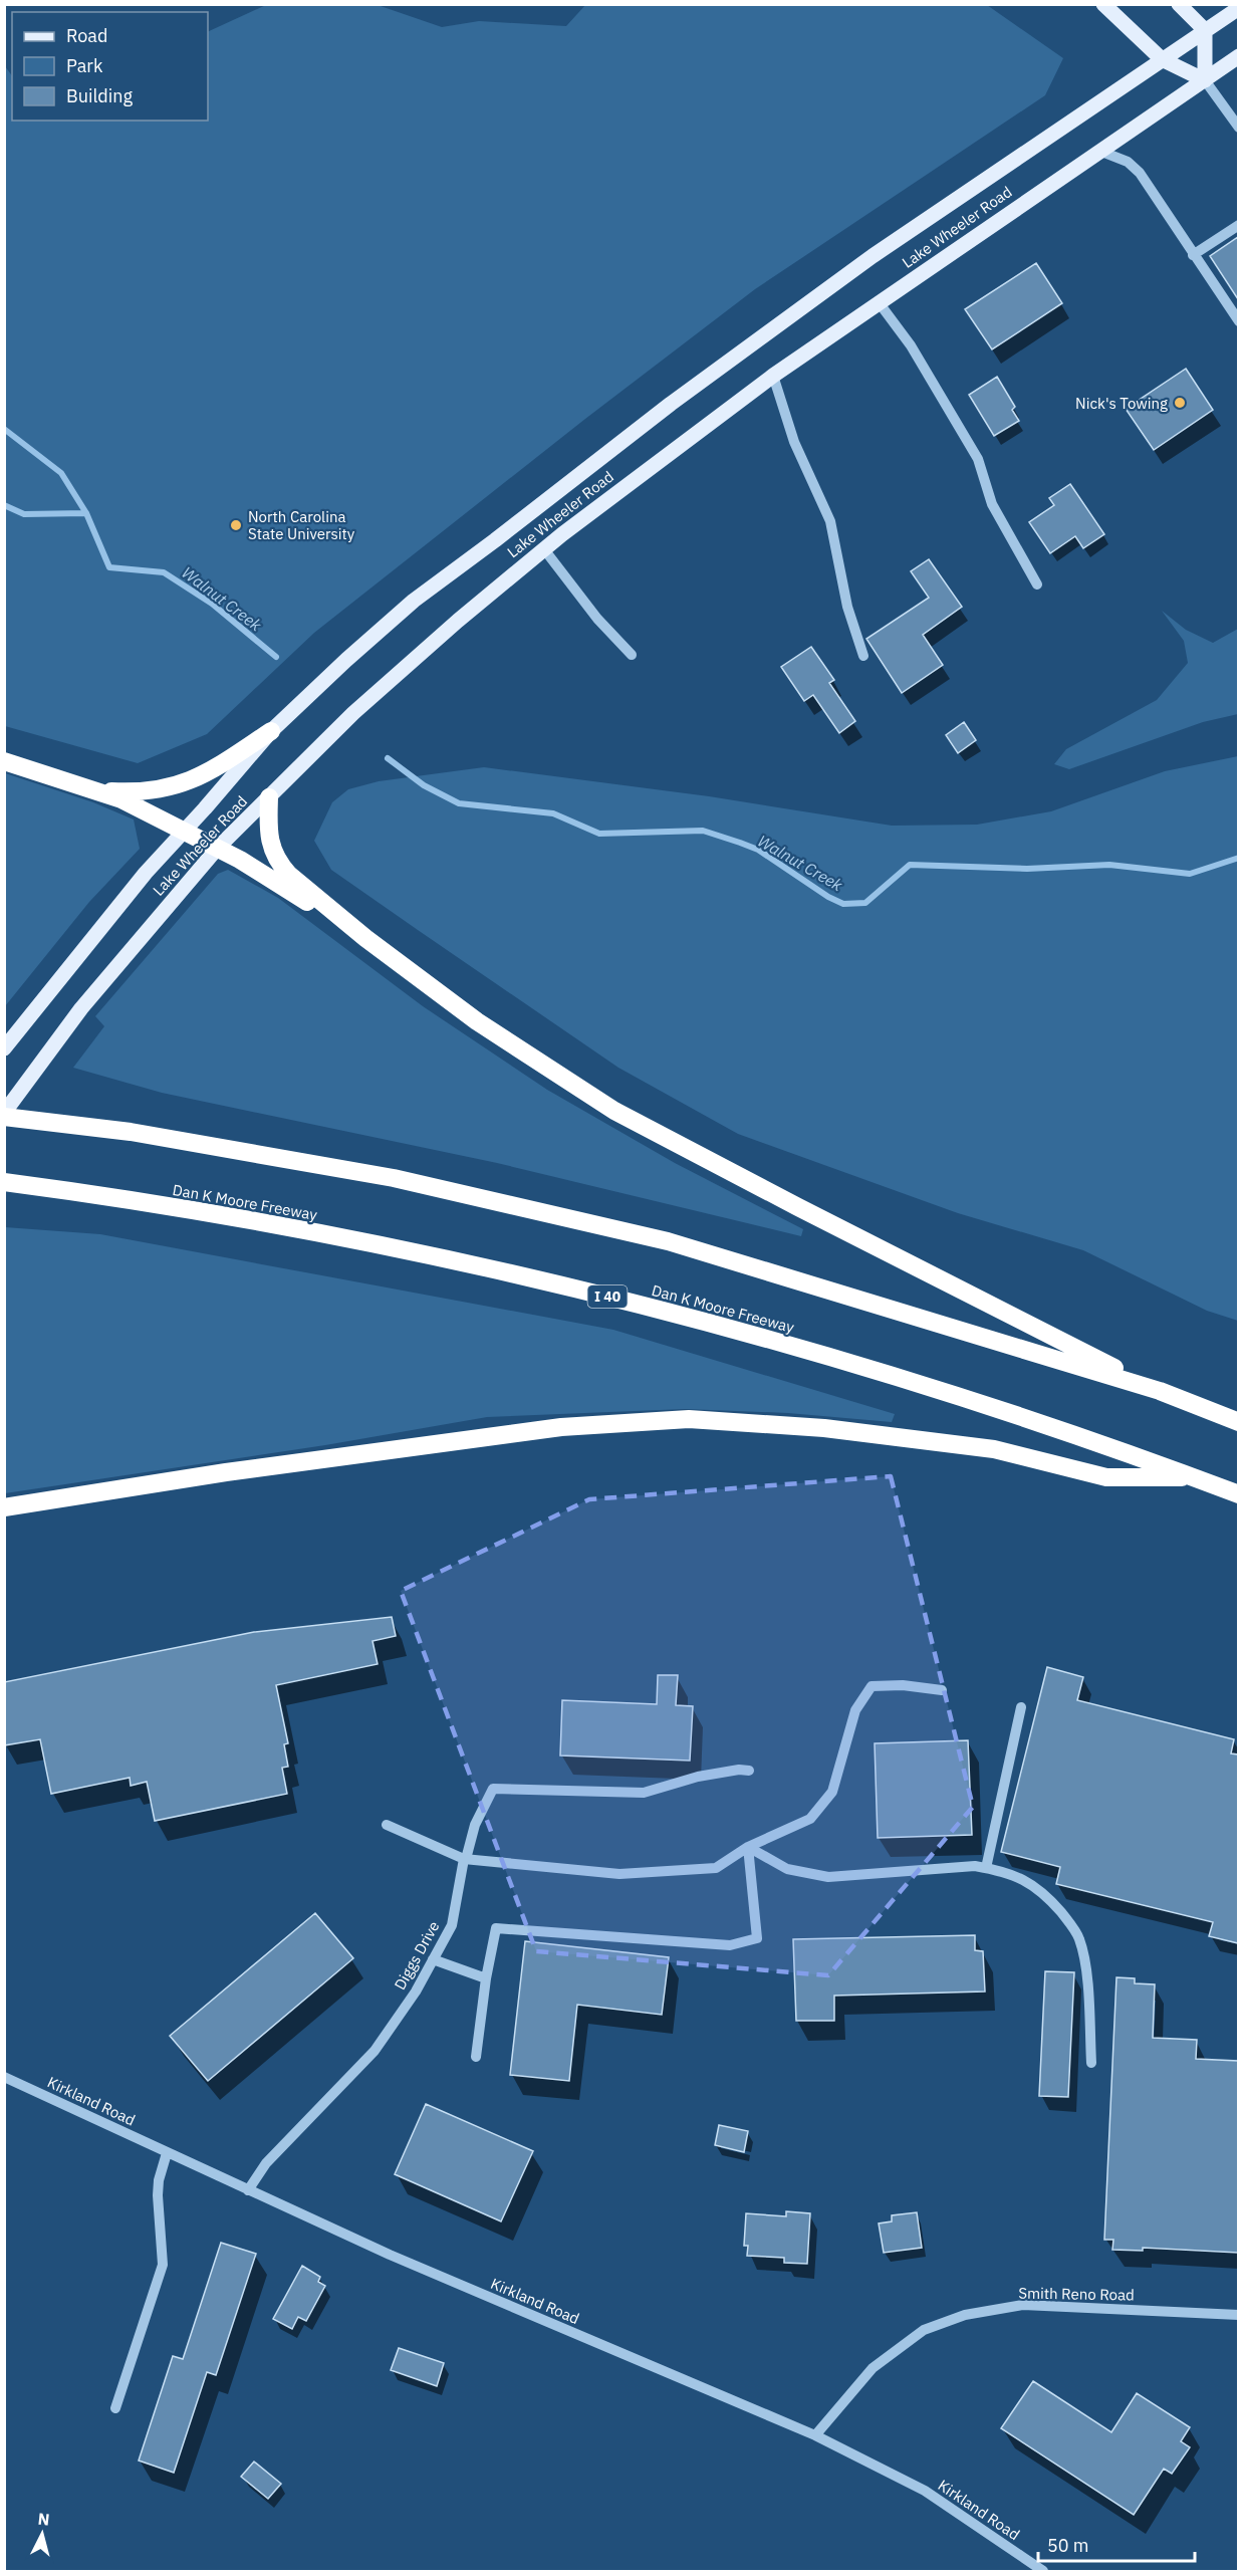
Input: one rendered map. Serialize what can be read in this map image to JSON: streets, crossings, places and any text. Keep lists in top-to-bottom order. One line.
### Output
{"streets":{"highway":["Dan K Moore Freeway","I 40"],"main road":["Lake Wheeler Road"],"street":["Diggs Drive","Kirkland Road","Smith Reno Road"]},"crossings":[["Diggs Drive","Kirkland Road"],["Kirkland Road","Smith Reno Road"]],"water":["Walnut Creek"],"places":["Nick's Towing","North Carolina State University"],"legend":["Road","Park","Building"],"scale_bar":"50 m","north":"top"}
